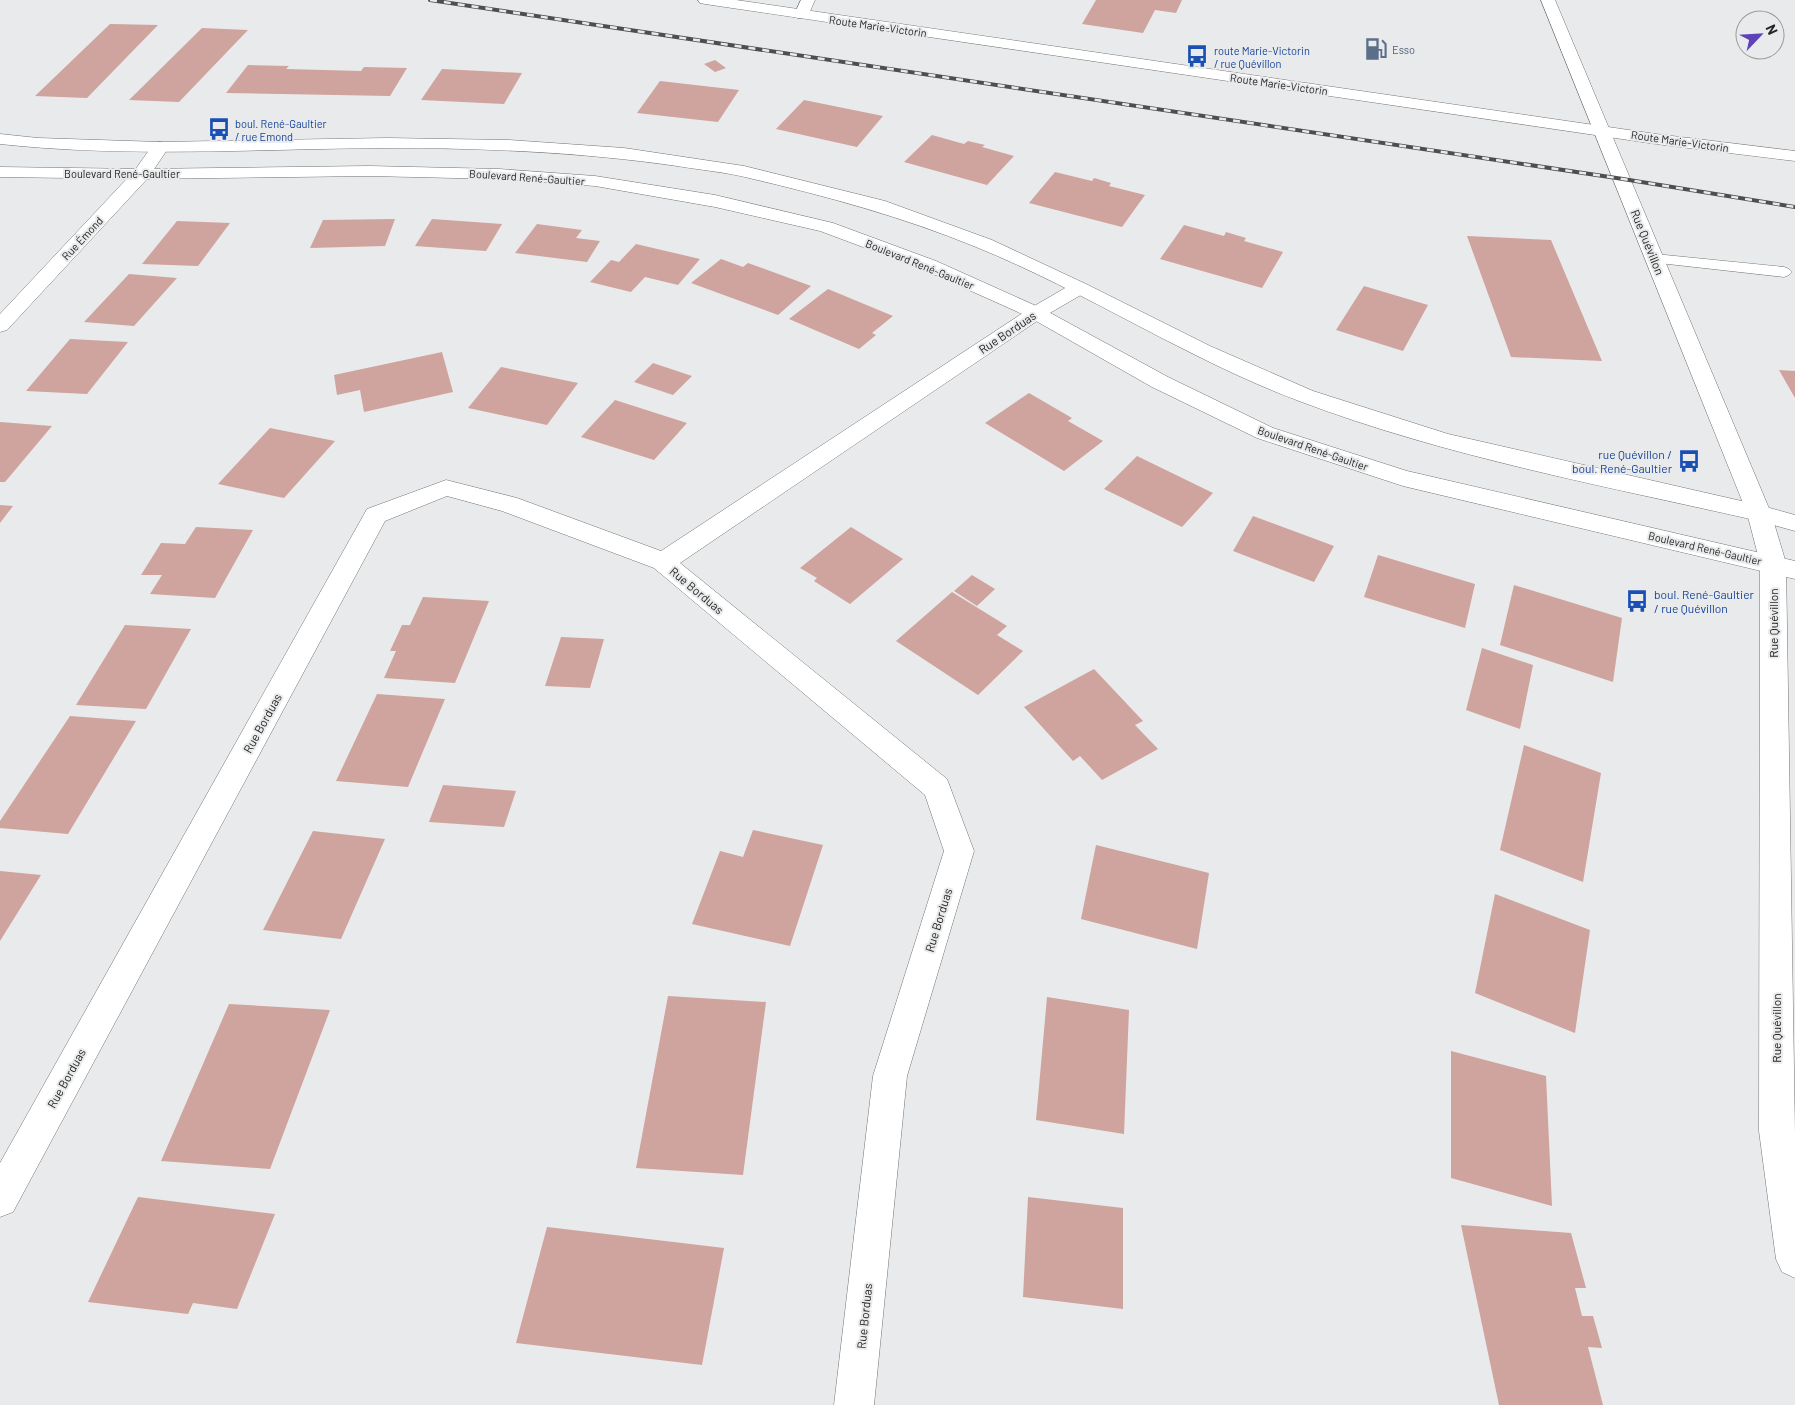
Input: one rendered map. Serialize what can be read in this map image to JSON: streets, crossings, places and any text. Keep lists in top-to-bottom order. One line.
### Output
{"streets":{"street":["Route Marie-Victorin","Boulevard René-Gaultier","Rue Émond","Rue Quévillon","Rue Borduas"]},"crossings":[["Route Marie-Victorin","Rue Quévillon"],["Boulevard René-Gaultier","Rue Émond"],["Boulevard René-Gaultier","Rue Quévillon"],["Boulevard René-Gaultier","Rue Borduas"]],"places":{"fuel station":["Esso"],"bus stop":["route Marie-Victorin / rue Quévillon","boul. René-Gaultier / rue Emond","rue Quévillon / boul. René-Gaultier","boul. René-Gaultier / rue Quévillon"]},"north":"top right"}
